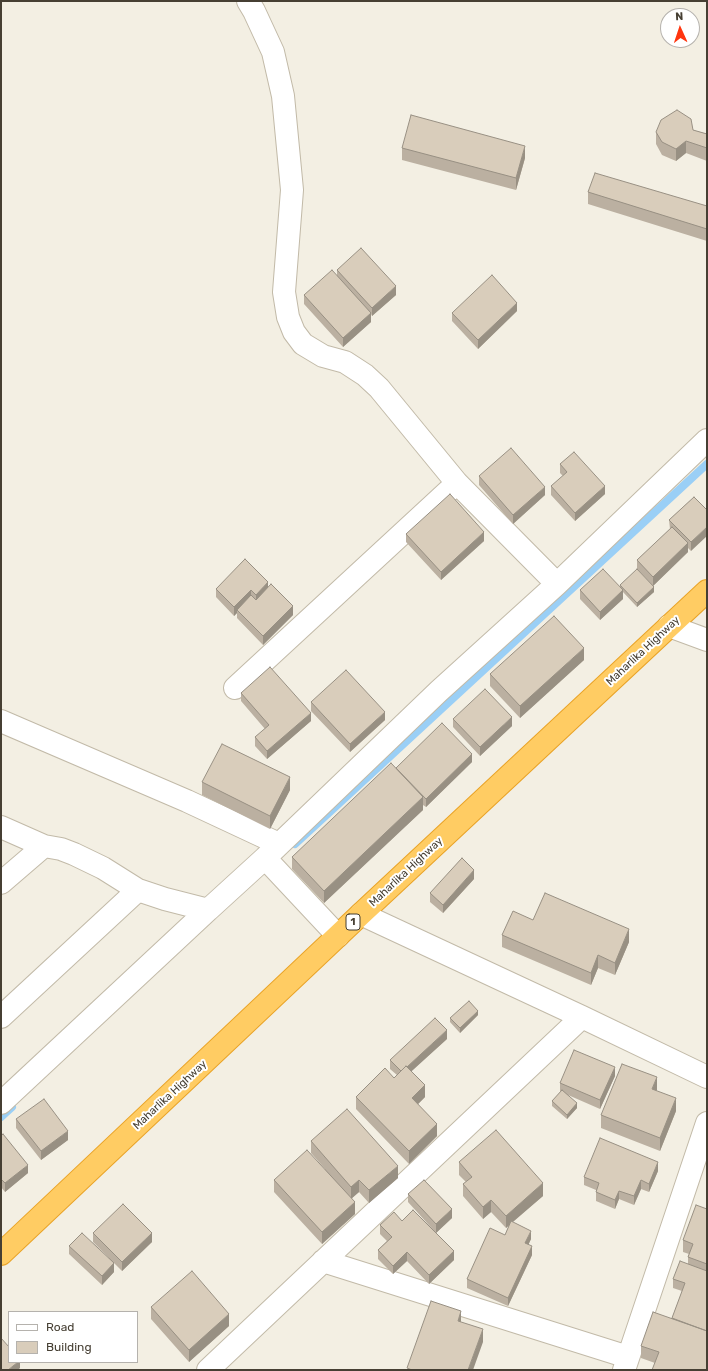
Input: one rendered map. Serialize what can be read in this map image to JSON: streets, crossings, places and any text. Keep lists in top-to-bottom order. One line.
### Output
{"streets":{"highway":["Maharlika Highway","1"]},"legend":["Road","Building"],"north":"top"}
